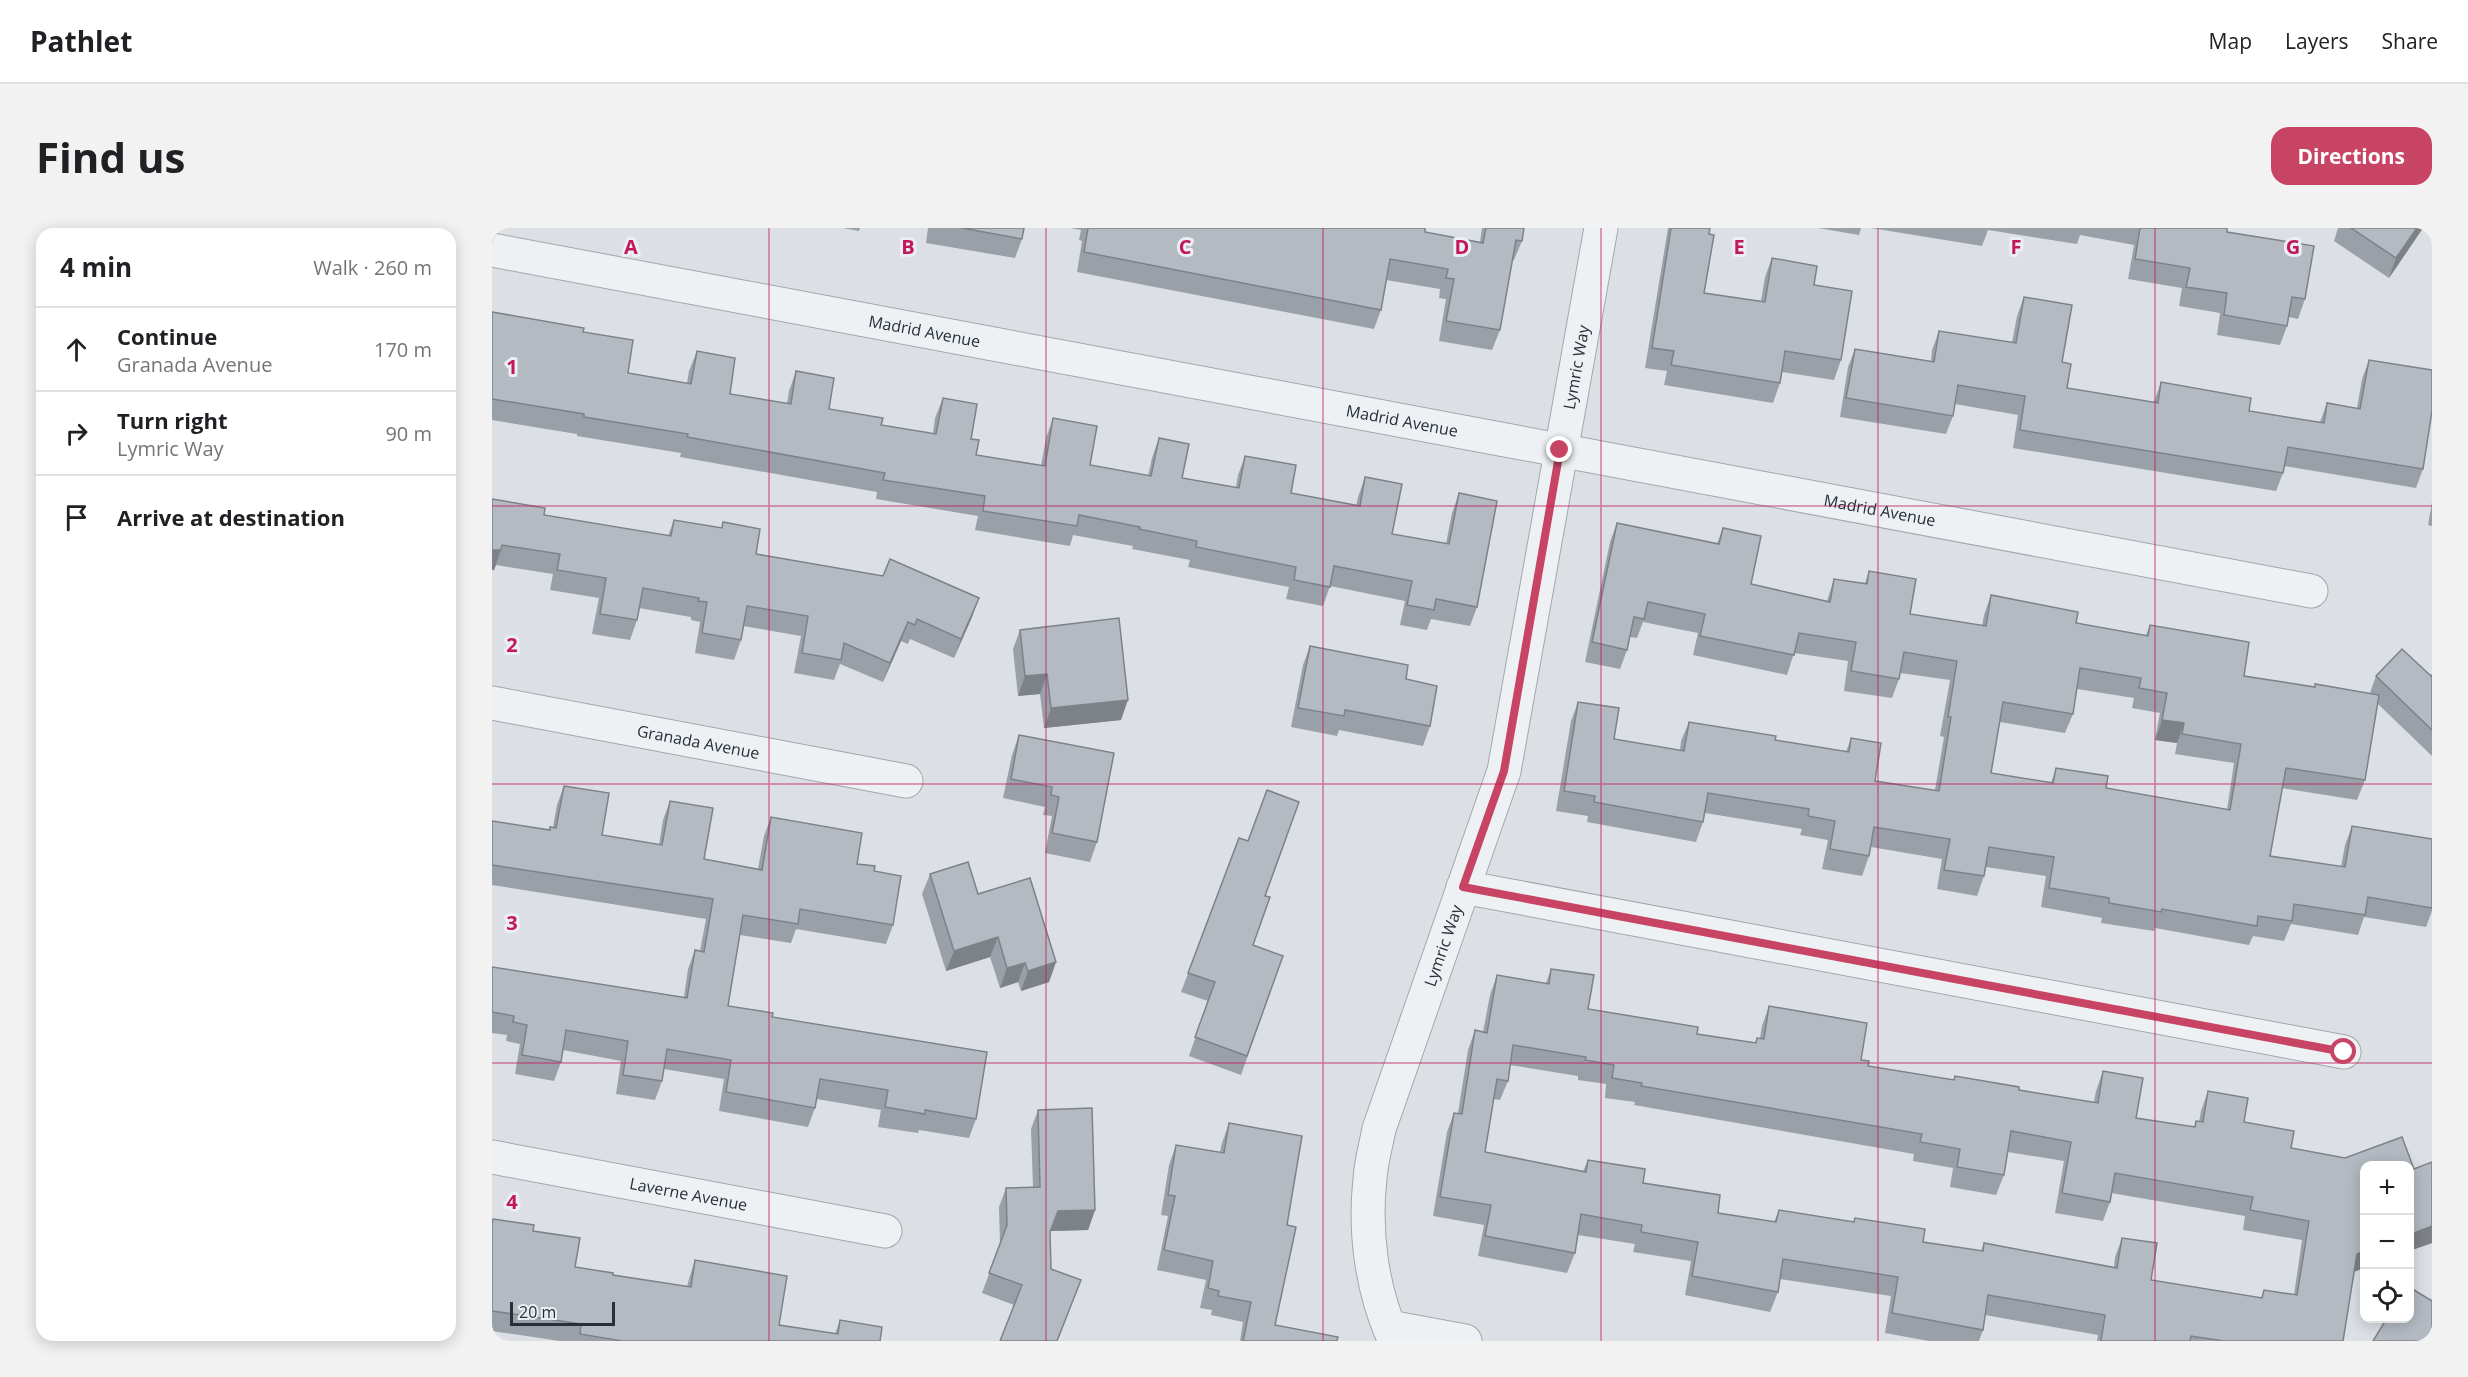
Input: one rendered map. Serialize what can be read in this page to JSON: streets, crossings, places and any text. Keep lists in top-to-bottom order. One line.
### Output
{"streets":{"street":["Madrid Avenue","Lymric Way","Granada Avenue","Laverne Avenue"]},"crossings":[["Madrid Avenue","Lymric Way"]],"scale_bar":"20 m","page":{"header":"Pathlet","nav":["Map","Layers","Share"],"buttons":"Directions","title":"Find us","heading":["4 min","Walk · 260 m"],"list":[["Continue","Granada Avenue","170 m"],["Turn right","Lymric Way","90 m"],"Arrive at destination"],"map_buttons":["+","−"],"scale":"20 m"},"grid":{"columns":["A","B","C","D","E","F","G"],"rows":["1","2","3","4"]}}
